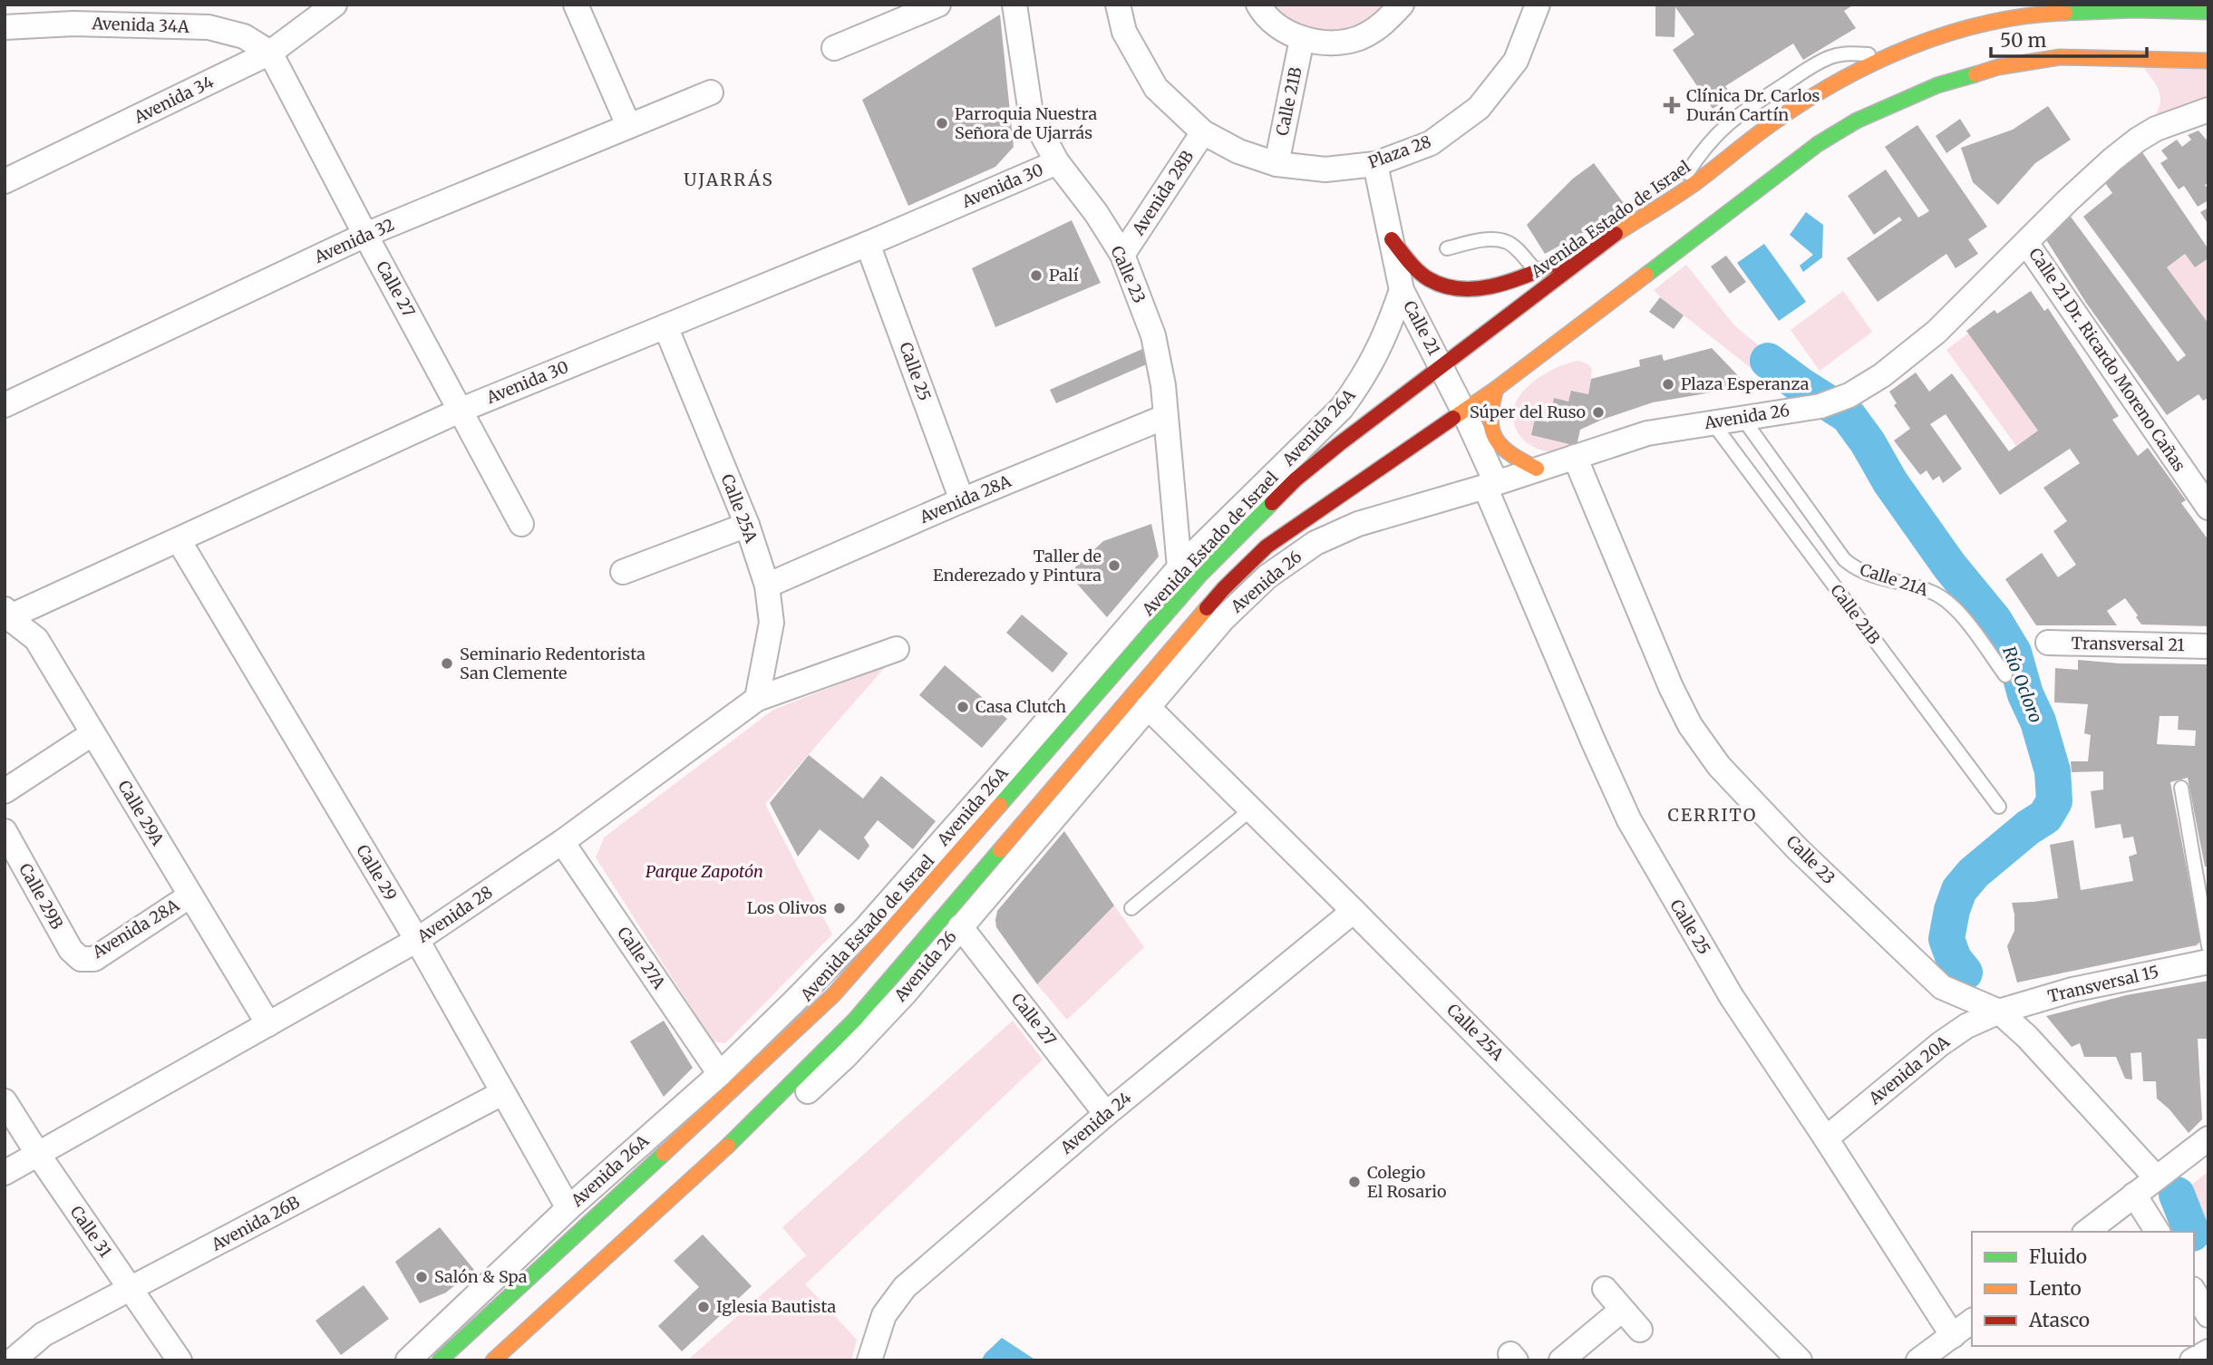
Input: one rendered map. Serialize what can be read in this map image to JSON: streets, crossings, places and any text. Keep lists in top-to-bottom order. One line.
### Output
{"streets":{"main road":["Avenida Estado de Israel"],"street":["Avenida 34A","Avenida 34","Calle 21B","Plaza 28","Avenida 30","Avenida 28B","Avenida 32","Calle 23","Calle 27","Calle 21","Calle 21 Dr. Ricardo Moreno Cañas","Calle 25","Avenida 26","Avenida 26A","Avenida 28A","Calle 25A","Transversal 21","Calle 29A","Calle 29","Calle 29B","Avenida 28","Calle 27A","Transversal 15","Avenida 20A","Avenida 24","Avenida 26B","Calle 31"],"lane":["Calle 21A"]},"crossings":[["Avenida 34A","Avenida 34"],["Avenida 34A","Calle 27"],["Avenida 34","Calle 27"],["Calle 21B","Plaza 28"],["Calle 21B","Avenida 26"],["Plaza 28","Avenida 28B"],["Plaza 28","Calle 21"],["Avenida 30","Calle 23"],["Avenida 30","Calle 27"],["Avenida 30","Calle 25"],["Avenida 30","Calle 25A"],["Avenida 30","Calle 29A"],["Avenida 30","Calle 29"],["Avenida 28B","Calle 23"],["Avenida Estado de Israel","Calle 21"],["Avenida 32","Calle 27"],["Calle 23","Avenida 26"],["Calle 23","Avenida 26A"],["Calle 23","Avenida 28A"],["Calle 23","Transversal 15"],["Calle 23","Avenida 20A"],["Calle 27","Avenida 26"],["Calle 27","Avenida 24"],["Calle 21","Calle 25"],["Calle 21","Avenida 26"],["Calle 21","Avenida 26A"],["Calle 21 Dr. Ricardo Moreno Cañas","Avenida 26"],["Calle 25","Avenida 26"],["Calle 25","Avenida 28A"],["Calle 25","Avenida 20A"],["Avenida 26","Calle 25A"],["Avenida 26","Calle 21A"],["Avenida 26A","Calle 29"],["Avenida 26A","Calle 27A"],["Avenida 28A","Calle 25A"],["Avenida 28A","Calle 29A"],["Avenida 28A","Calle 29B"],["Calle 25A","Avenida 28"],["Calle 25A","Avenida 24"],["Calle 29A","Avenida 28"],["Calle 29","Avenida 28"],["Calle 29","Avenida 26B"],["Avenida 28","Calle 27A"],["Avenida 28","Calle 31"],["Transversal 15","Avenida 20A"],["Avenida 26B","Calle 31"]],"districts":["UJARRÁS","CERRITO"],"water":["Río Ocloro"],"parks":["Parque Zapotón"],"places":{"health":["Clínica Dr. Carlos Durán Cartín"],"other":["Parroquia Nuestra Señora de Ujarrás","Palí","Plaza Esperanza","Súper del Ruso","Taller de Enderezado y Pintura","Seminario Redentorista San Clemente","Casa Clutch","Los Olivos","Colegio El Rosario","Salón & Spa","Iglesia Bautista"]},"legend":["Fluido","Lento","Atasco"],"scale_bar":"50 m"}
